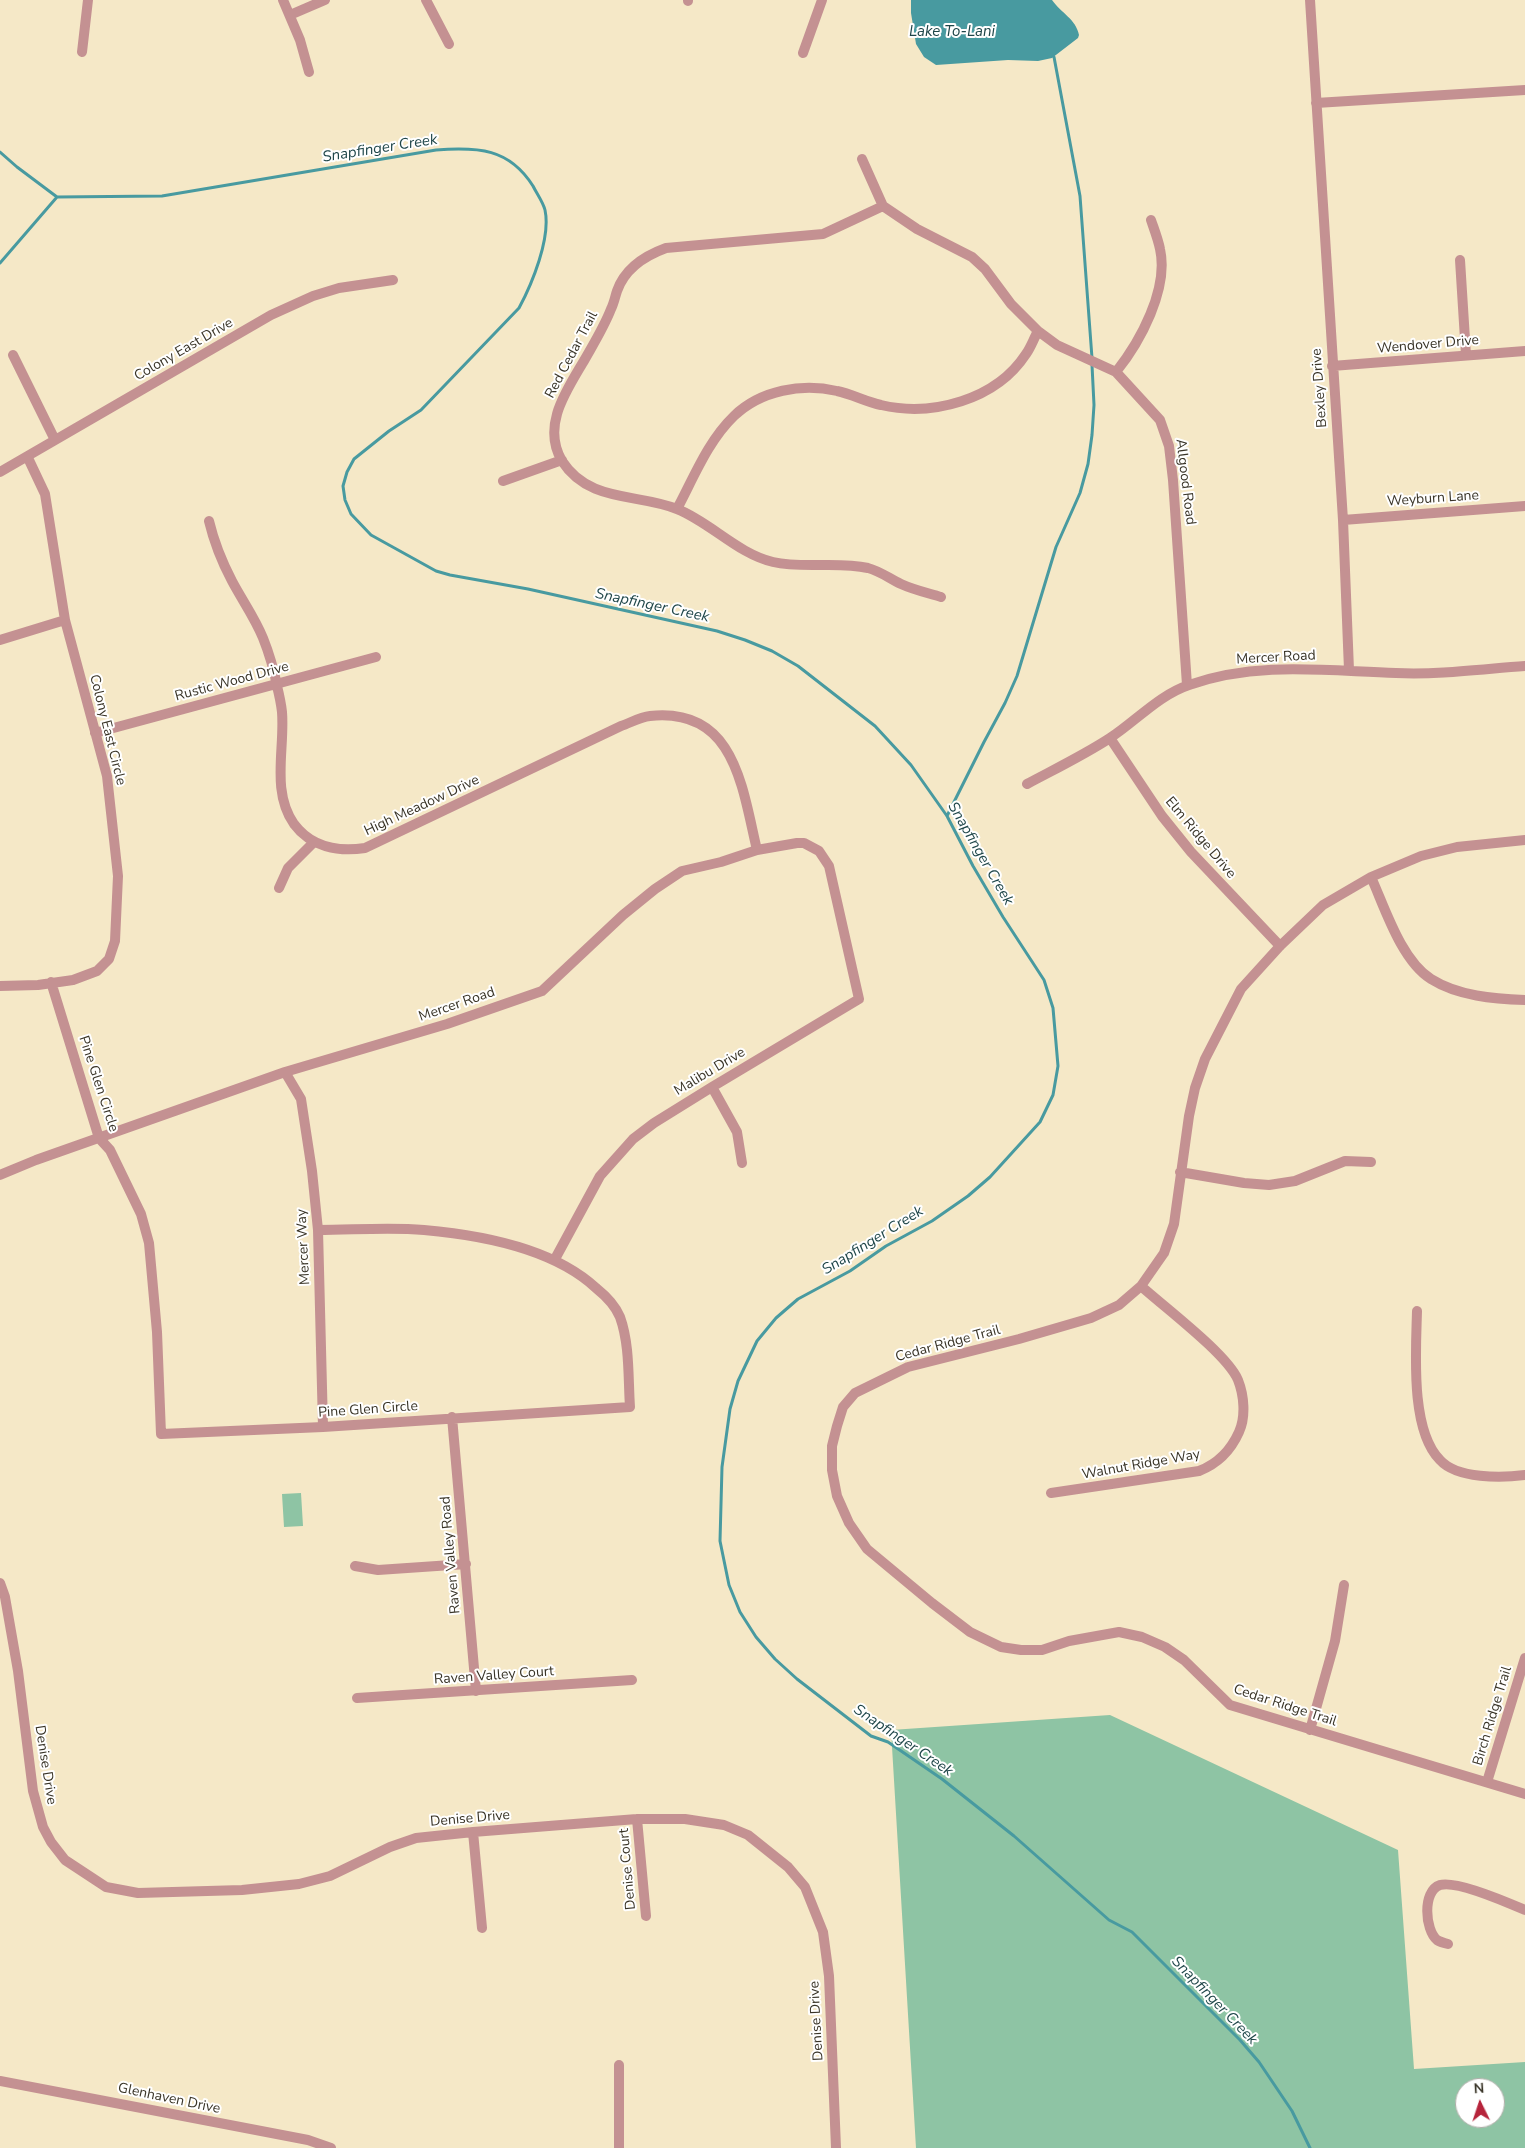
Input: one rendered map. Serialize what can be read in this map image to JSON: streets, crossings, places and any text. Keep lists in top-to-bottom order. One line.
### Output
{"streets":{"street":["Wendover Drive","Colony East Drive","Red Cedar Trail","Bexley Drive","Allgood Road","Weyburn Lane","Mercer Road","Rustic Wood Drive","Colony East Circle","High Meadow Drive","Elm Ridge Drive","Malibu Drive","Pine Glen Circle","Mercer Way","Cedar Ridge Trail","Walnut Ridge Way","Raven Valley Road","Raven Valley Court","Birch Ridge Trail","Denise Drive","Denise Court","Glenhaven Drive"]},"crossings":[["Wendover Drive","Bexley Drive"],["Colony East Drive","Colony East Circle"],["Red Cedar Trail","Allgood Road"],["Bexley Drive","Weyburn Lane"],["Bexley Drive","Mercer Road"],["Allgood Road","Mercer Road"],["Mercer Road","High Meadow Drive"],["Mercer Road","Elm Ridge Drive"],["Mercer Road","Malibu Drive"],["Mercer Road","Pine Glen Circle"],["Mercer Road","Mercer Way"],["Rustic Wood Drive","Colony East Circle"],["Rustic Wood Drive","High Meadow Drive"],["Colony East Circle","Pine Glen Circle"],["Elm Ridge Drive","Cedar Ridge Trail"],["Malibu Drive","Pine Glen Circle"],["Pine Glen Circle","Mercer Way"],["Pine Glen Circle","Raven Valley Road"],["Cedar Ridge Trail","Walnut Ridge Way"],["Cedar Ridge Trail","Birch Ridge Trail"],["Raven Valley Road","Raven Valley Court"],["Denise Drive","Denise Court"]],"water":["Lake To-Lani","Snapfinger Creek"],"north":"top"}
